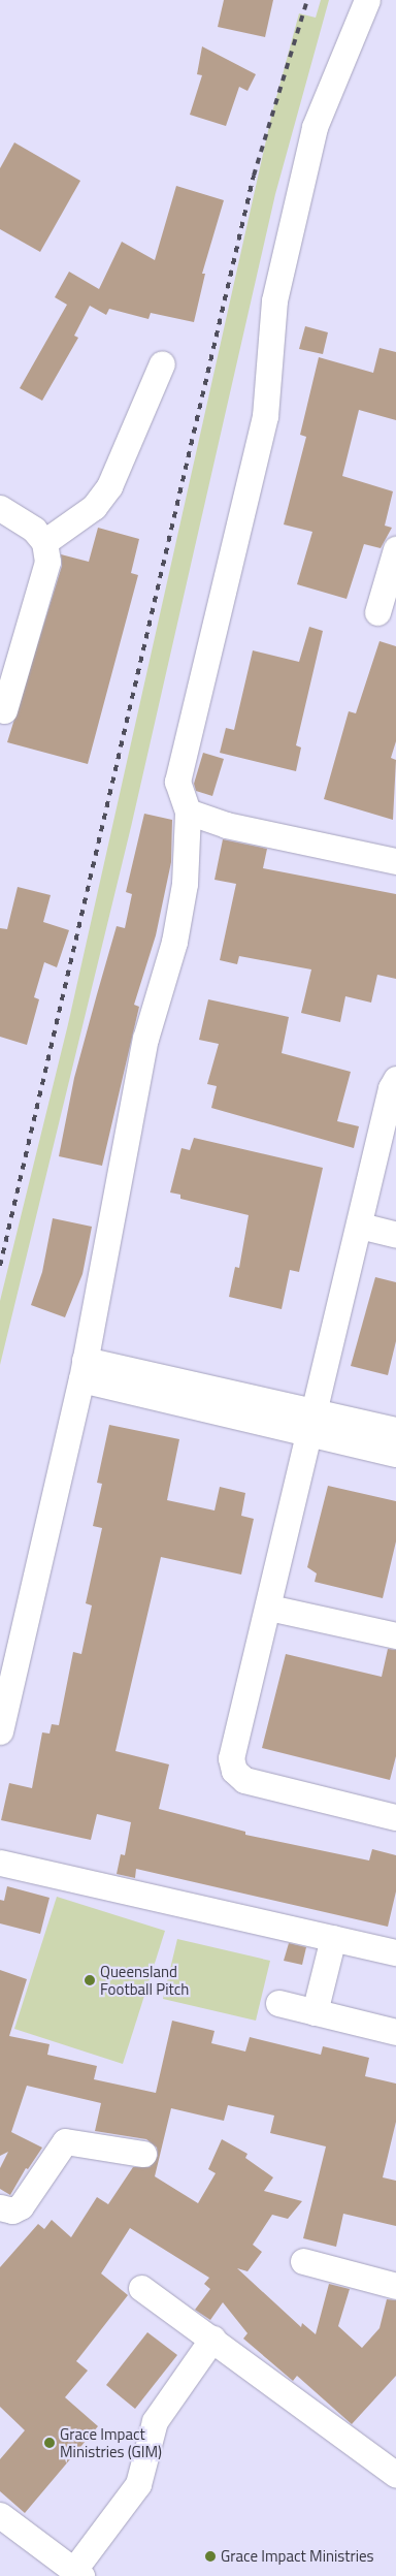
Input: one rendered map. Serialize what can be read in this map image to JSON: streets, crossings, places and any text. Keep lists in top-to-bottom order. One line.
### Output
{"places":["Queensland Football Pitch","Grace Impact Ministries (GIM)","Grace Impact Ministries"]}
